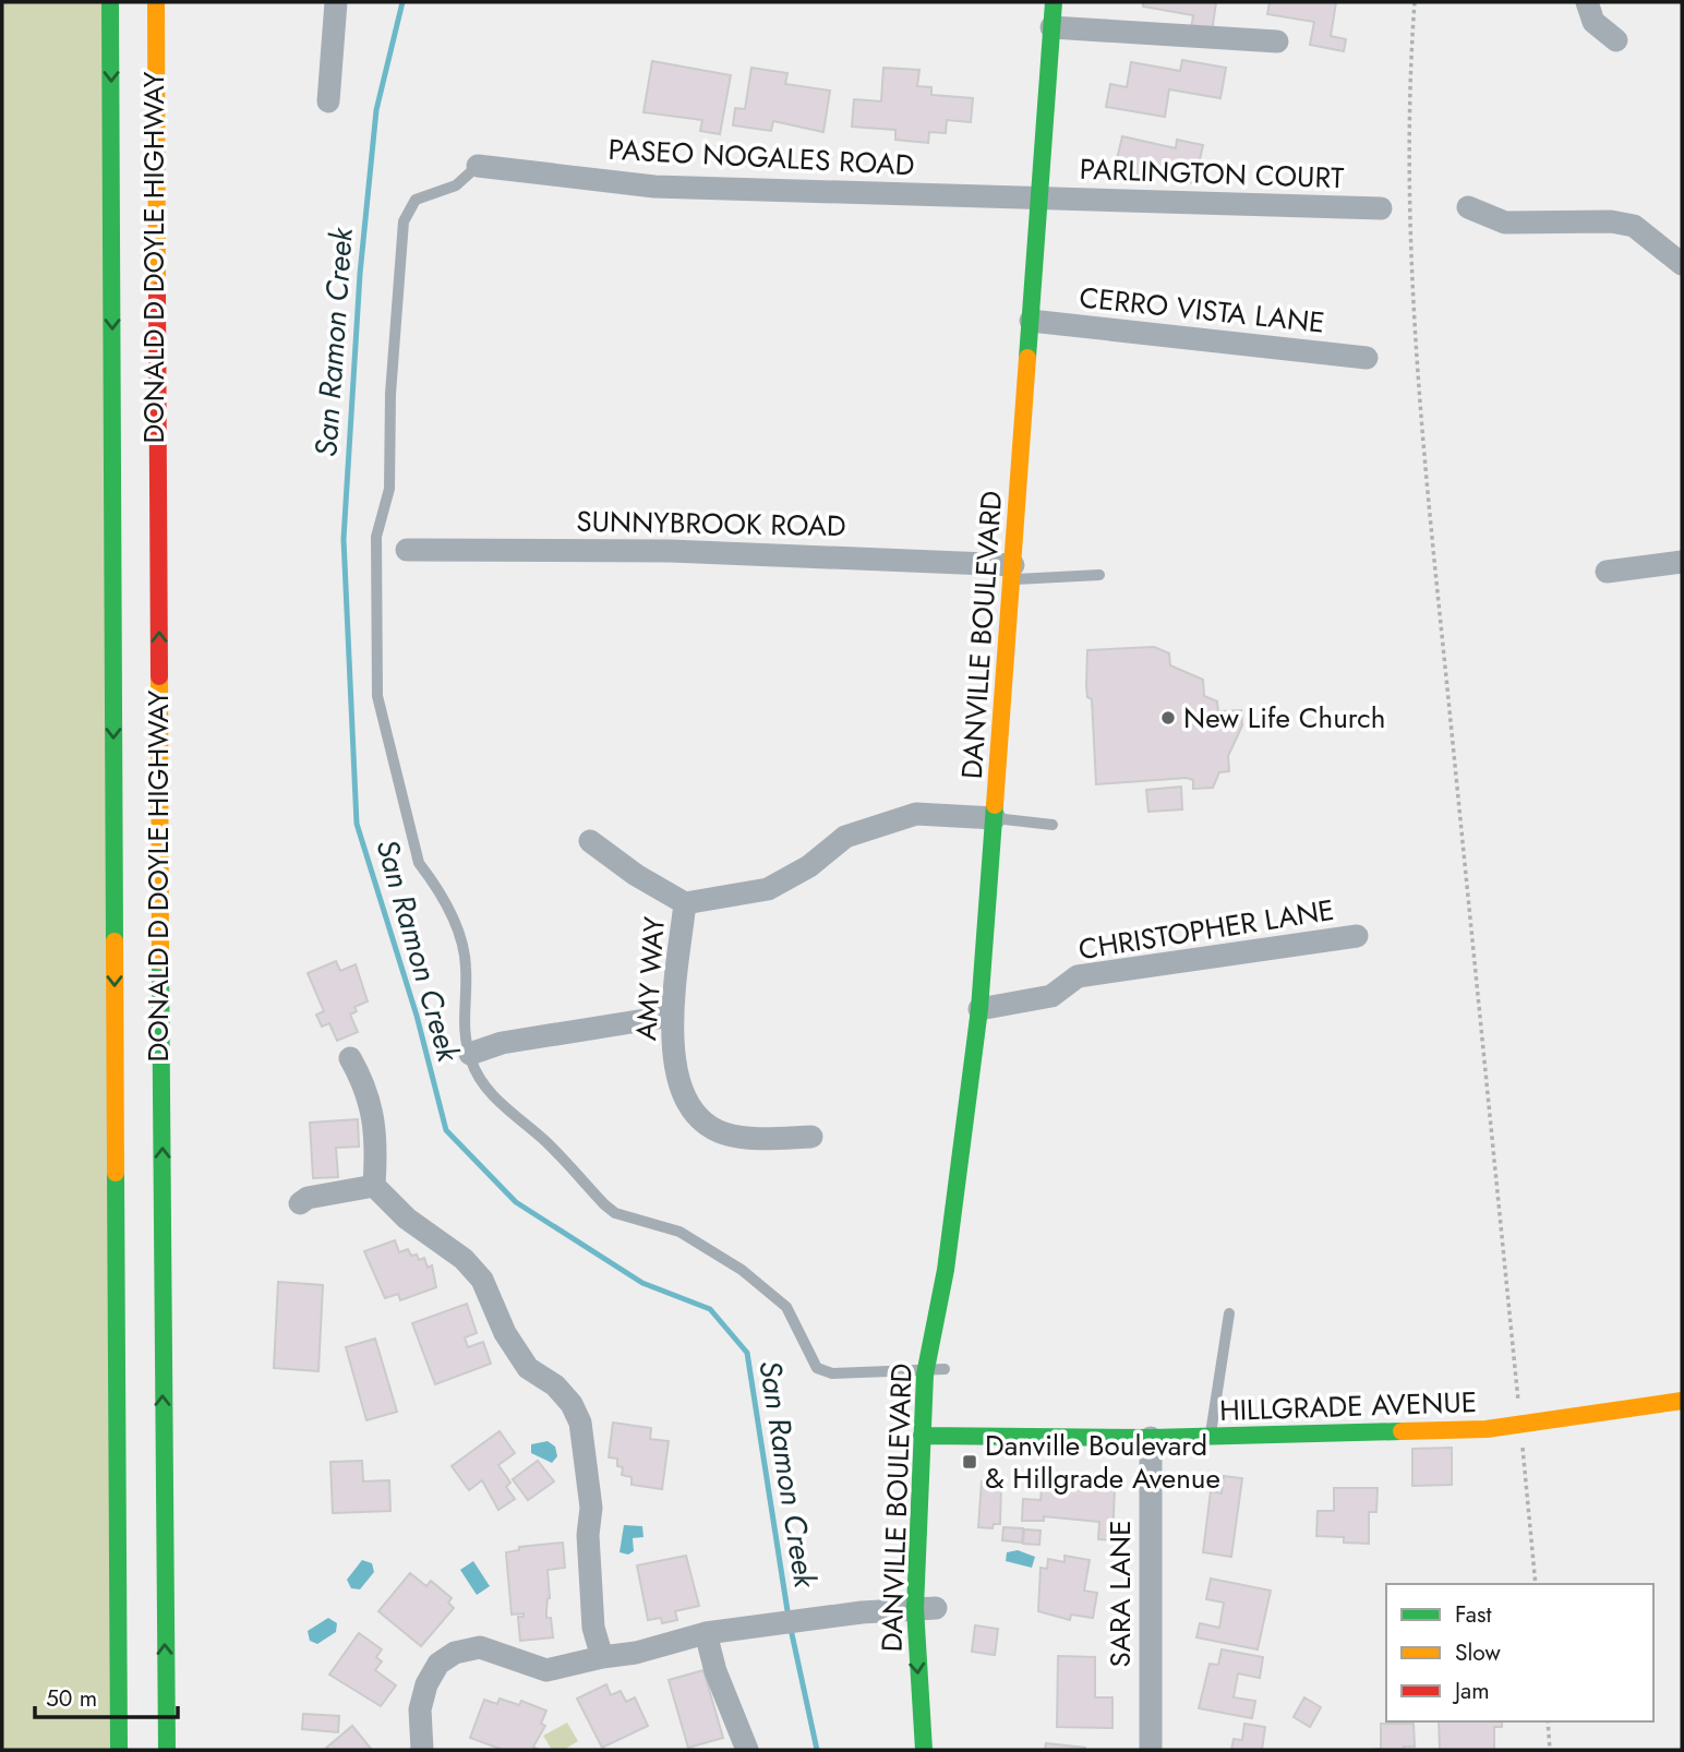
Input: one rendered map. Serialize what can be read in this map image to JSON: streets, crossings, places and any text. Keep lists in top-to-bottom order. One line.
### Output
{"streets":{"main road":["DONALD D DOYLE HIGHWAY","DANVILLE BOULEVARD","HILLGRADE AVENUE"],"street":["PASEO NOGALES ROAD","PARLINGTON COURT","CERRO VISTA LANE","SUNNYBROOK ROAD","CHRISTOPHER LANE","AMY WAY","SARA LANE"]},"crossings":[["PASEO NOGALES ROAD","PARLINGTON COURT"],["PASEO NOGALES ROAD","DANVILLE BOULEVARD"],["PARLINGTON COURT","DANVILLE BOULEVARD"],["CERRO VISTA LANE","DANVILLE BOULEVARD"],["SUNNYBROOK ROAD","DANVILLE BOULEVARD"],["DANVILLE BOULEVARD","CHRISTOPHER LANE"],["DANVILLE BOULEVARD","HILLGRADE AVENUE"],["HILLGRADE AVENUE","SARA LANE"]],"water":["San Ramon Creek"],"places":{"other":["New Life Church"],"transit":["Danville Boulevard & Hillgrade Avenue"]},"legend":["Fast","Slow","Jam"],"scale_bar":"50 m"}
